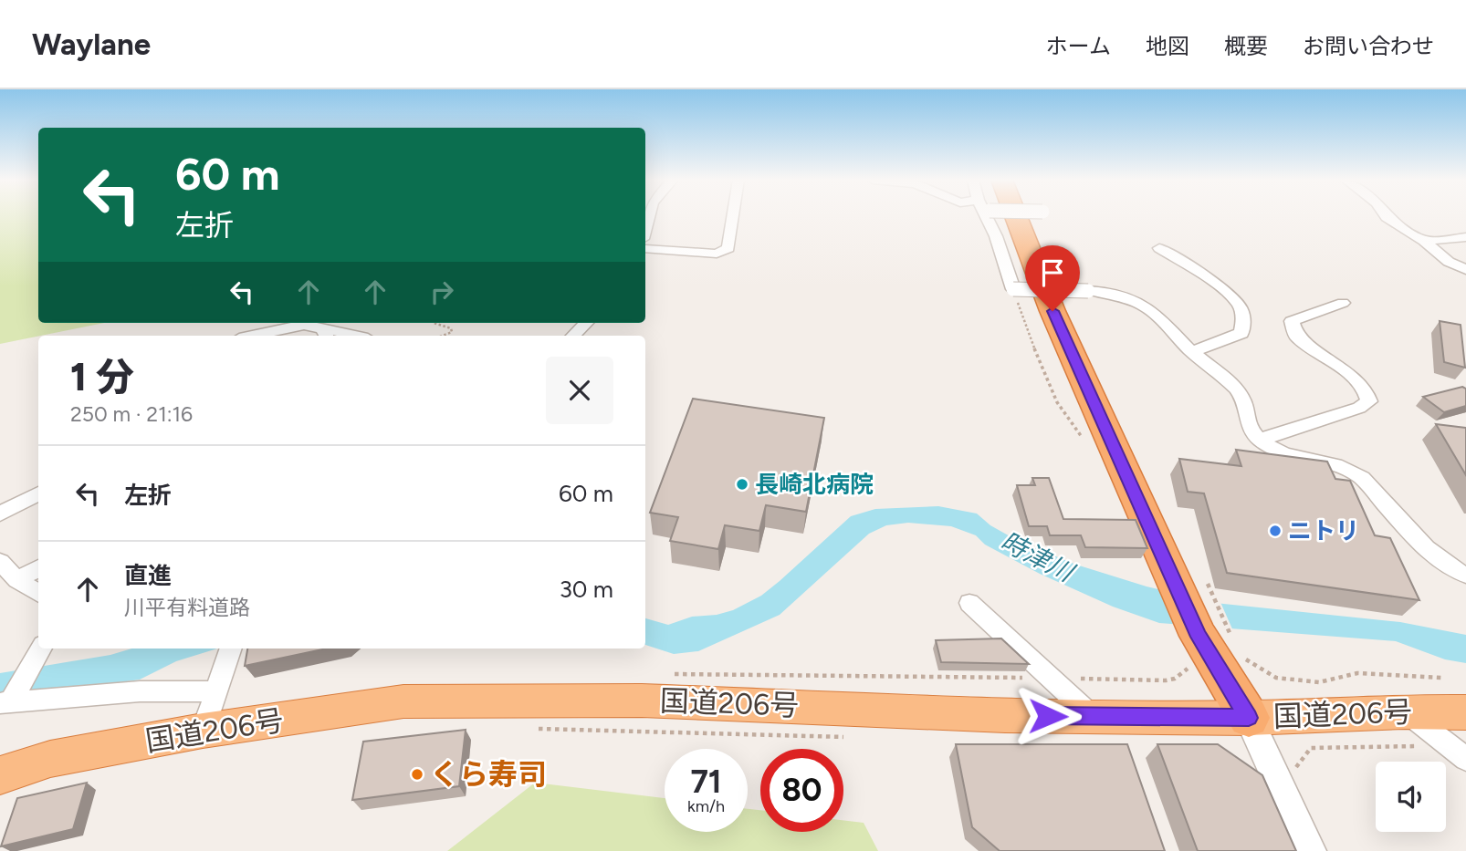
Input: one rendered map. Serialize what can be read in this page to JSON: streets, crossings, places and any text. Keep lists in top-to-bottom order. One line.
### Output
{"streets":{"highway":["国道206号"]},"water":["時津川"],"places":["長崎北病院","ニトリ","くら寿司"],"page":{"header":"Waylane","nav":["ホーム","地図","概要","お問い合わせ"],"turn":["60 m","左折"],"heading":["1 分","250 m · 21:16"],"list":[{"name":"左折","value":"60 m"},{"name":"直進","note":"川平有料道路","value":"30 m"}],"speed":"71 km/h","limit":"80"}}
